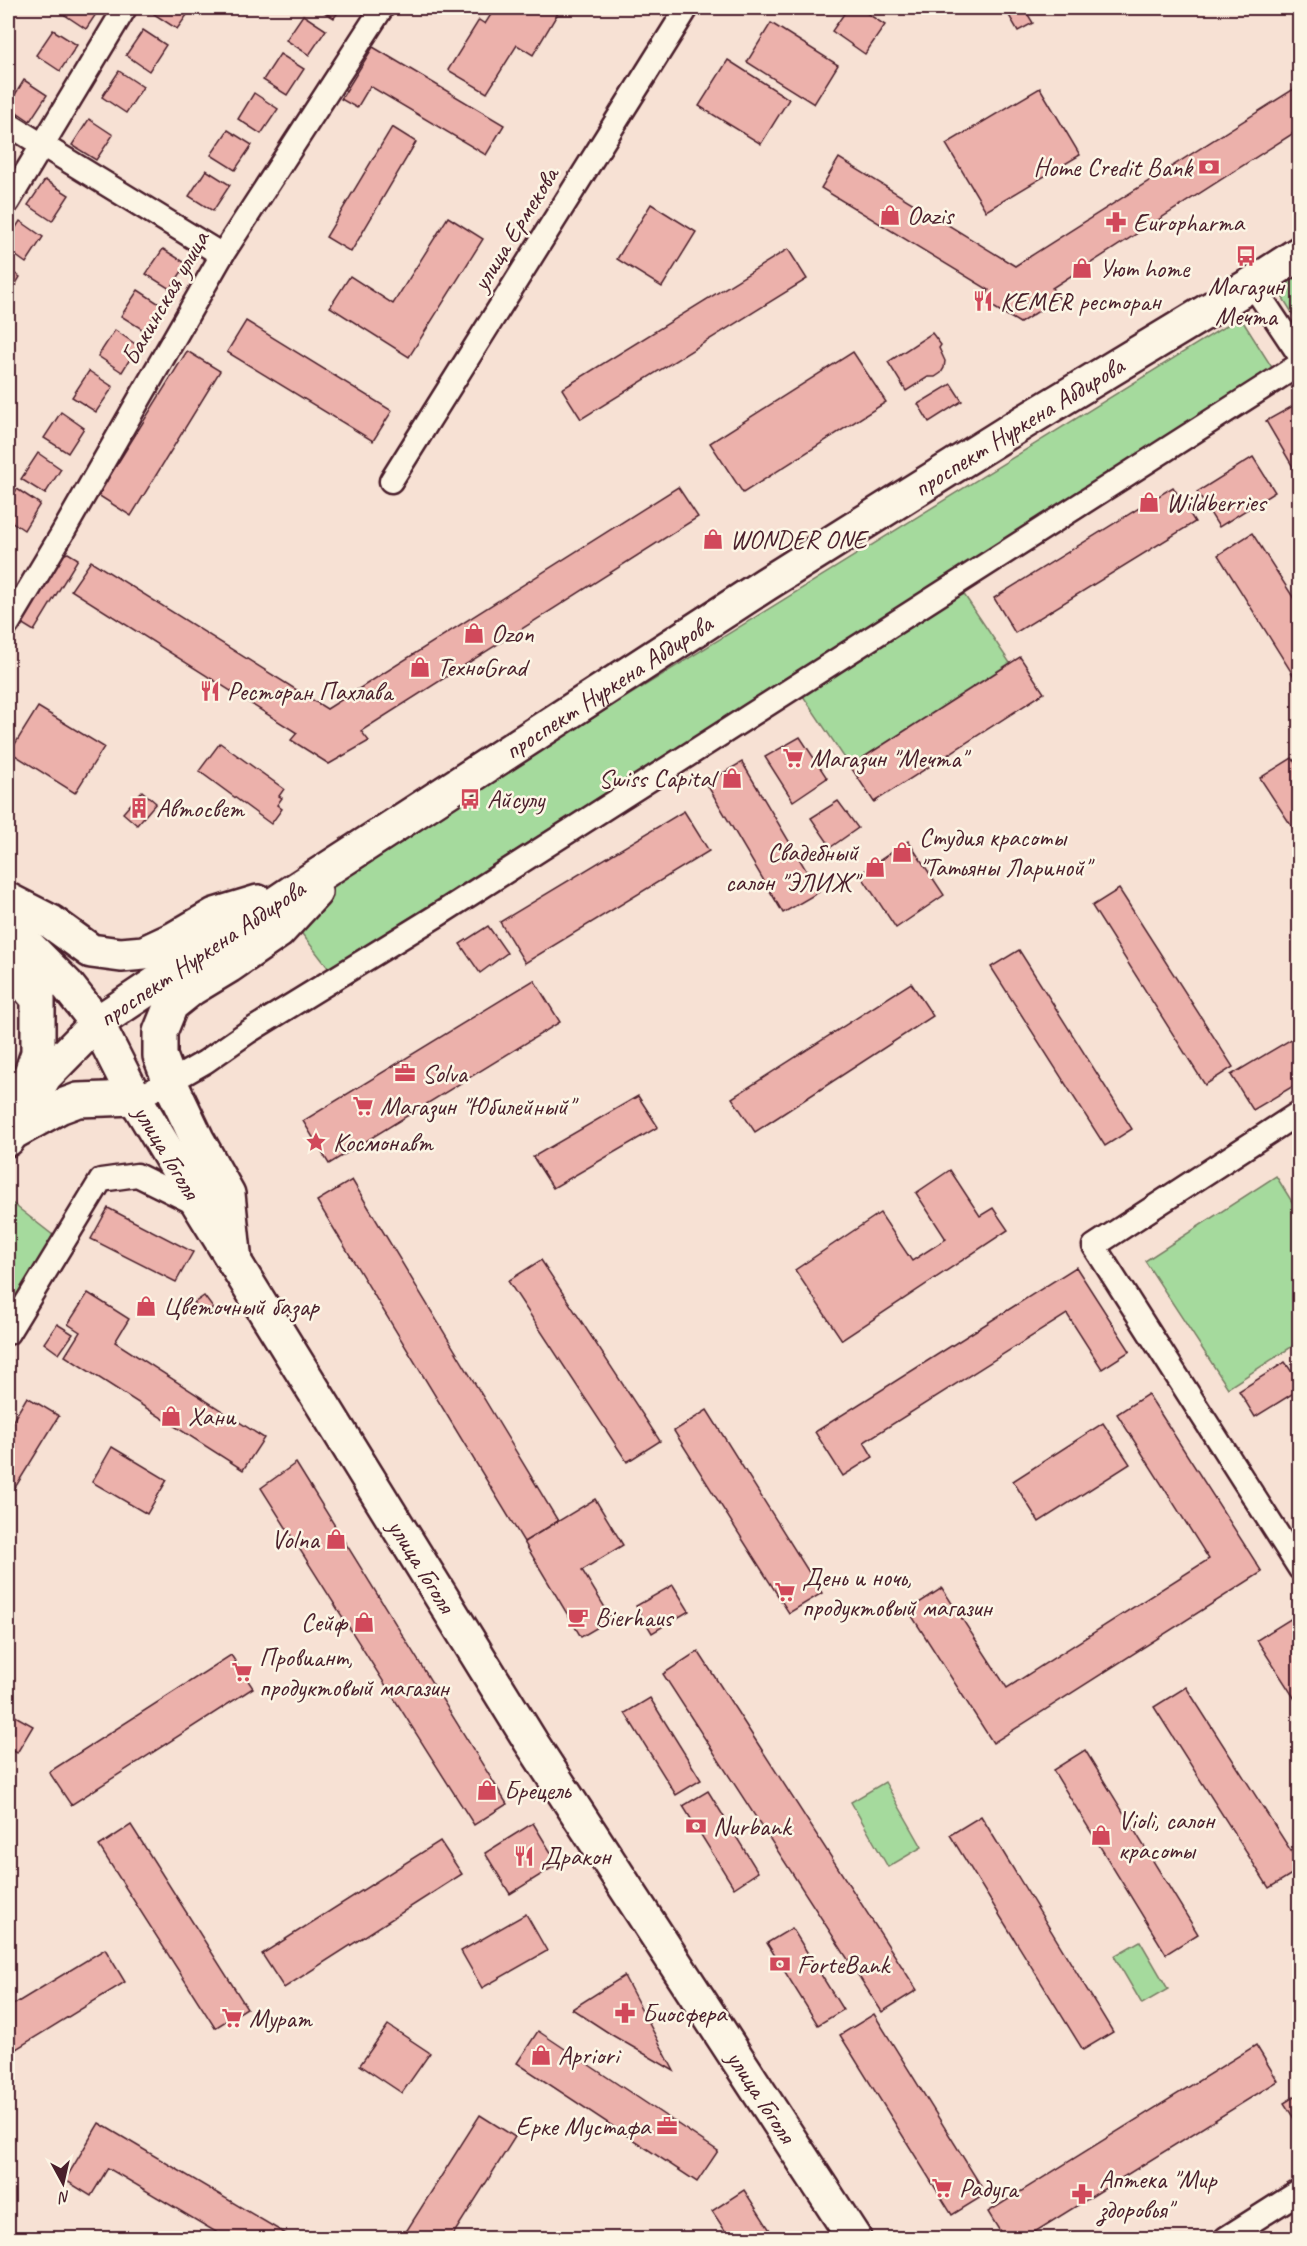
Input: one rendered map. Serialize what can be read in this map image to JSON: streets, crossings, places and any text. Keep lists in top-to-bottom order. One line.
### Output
{"streets":{"main road":["проспект Нуркена Абдирова","улица Гоголя"],"street":["улица Ермекова","Бакинская улица"]},"crossings":[["проспект Нуркена Абдирова","улица Гоголя"]],"places":{"bank":["Home Credit Bank","Nurbank","ForteBank"],"shop":["Oazis","Уют home","Wildberries","WONDER ONE","Ozon","ТехноGrad","Swiss Capital","Студия красоты \"Татьяны Лариной\"","Свадебный салон \"ЭЛИЖ\"","Цветочный базар","Хани","Volna","Сейф","Брецель","Violi, салон красоты","Apriori"],"pharmacy":["Europharma","Биосфера","Аптека \"Мир здоровья\""],"bus stop":["Магазин Мечта","Айсулу"],"restaurant":["KEMER ресторан","Ресторан Пахлава","Дракон"],"supermarket":["Магазин \"Мечта\"","Магазин \"Юбилейный\"","День и ночь, продуктовый магазин","Провиант, продуктовый магазин","Мурат","Радуга"],"building":["Автосвет"],"office":["Solva","Ерке Мустафа"],"place":["Космонавт"],"cafe":["Bierhaus"]},"north":"bottom"}
